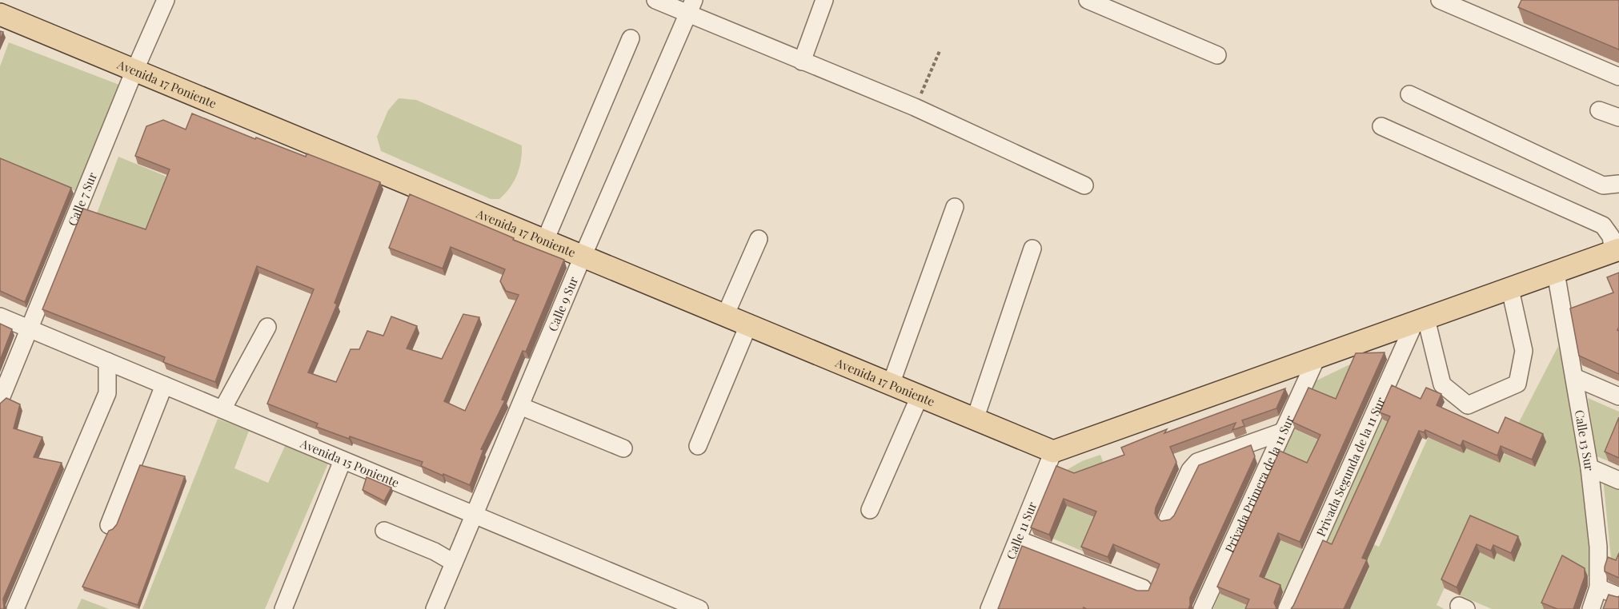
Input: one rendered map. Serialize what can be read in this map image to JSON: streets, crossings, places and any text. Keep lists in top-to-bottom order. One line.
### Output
{"streets":{"main road":["Avenida 17 Poniente"],"street":["Calle 7 Sur","Calle 9 Sur","Calle 13 Sur","Avenida 15 Poniente","Privada Segunda de la 11 Sur","Privada Primera de la 11 Sur","Calle 11 Sur"]},"crossings":[["Avenida 17 Poniente","Calle 7 Sur"],["Avenida 17 Poniente","Calle 9 Sur"],["Avenida 17 Poniente","Calle 11 Sur"],["Calle 7 Sur","Avenida 15 Poniente"],["Calle 9 Sur","Avenida 15 Poniente"]]}
